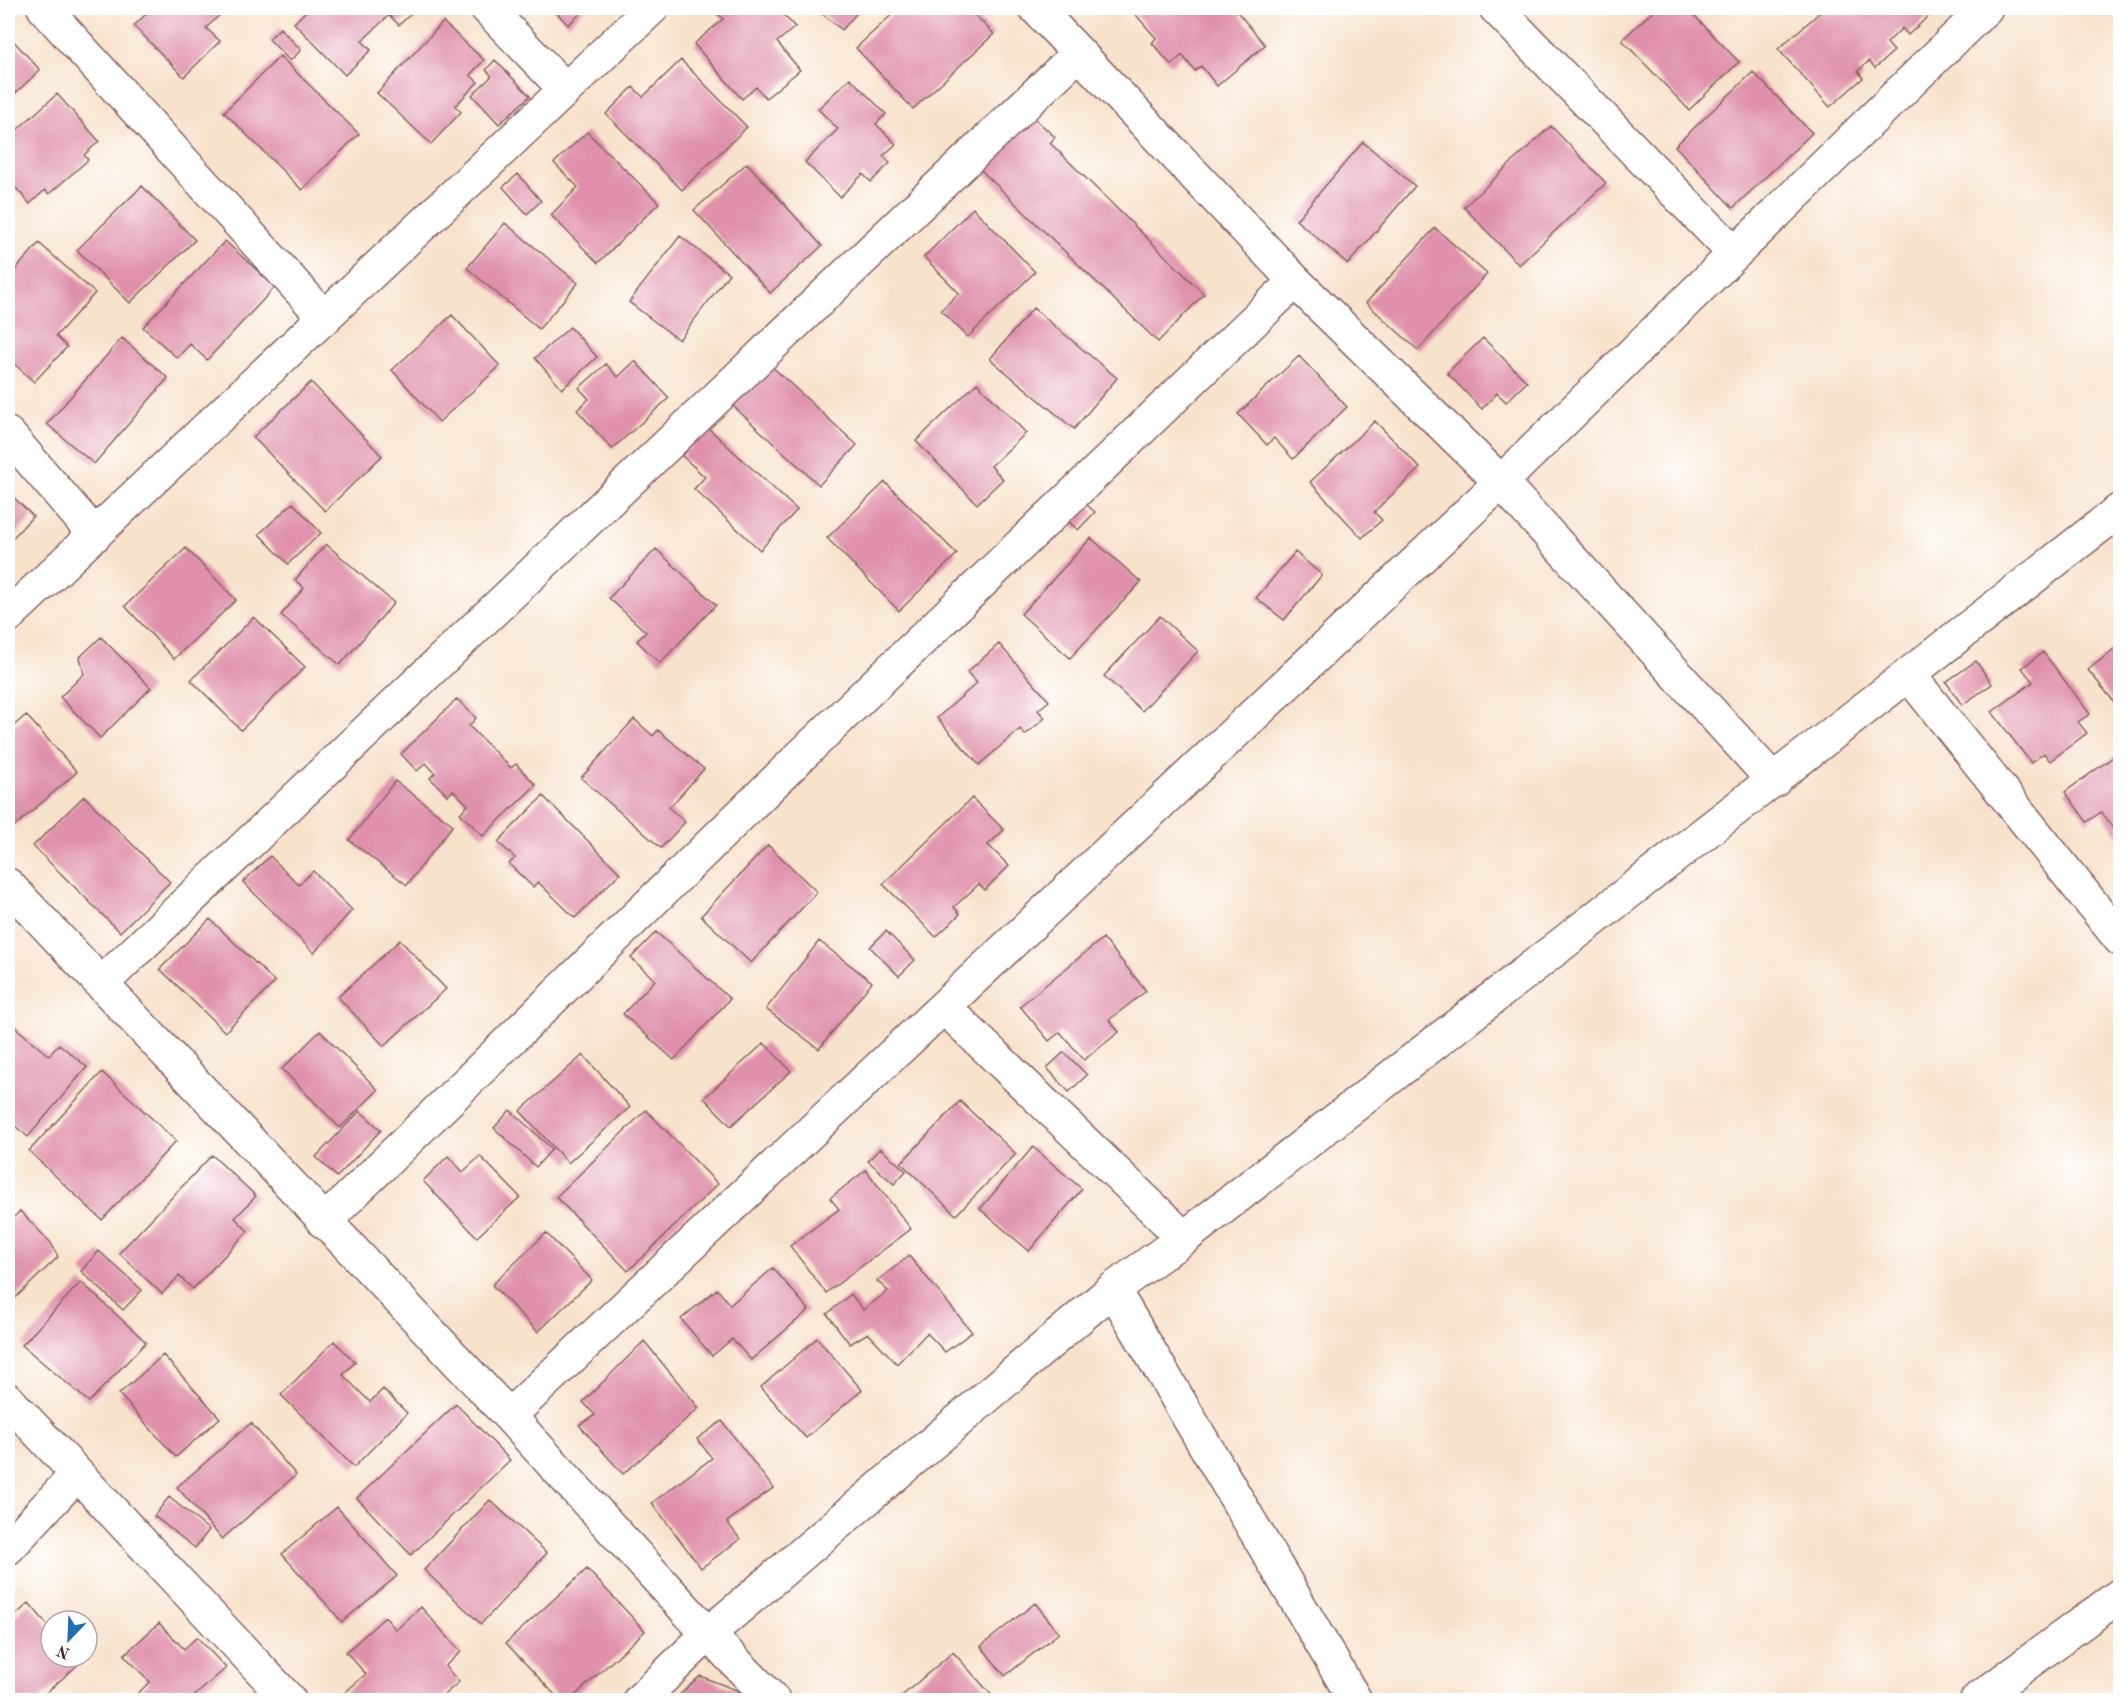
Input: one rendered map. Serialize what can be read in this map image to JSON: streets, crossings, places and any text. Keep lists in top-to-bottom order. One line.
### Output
{"north":"bottom left"}
